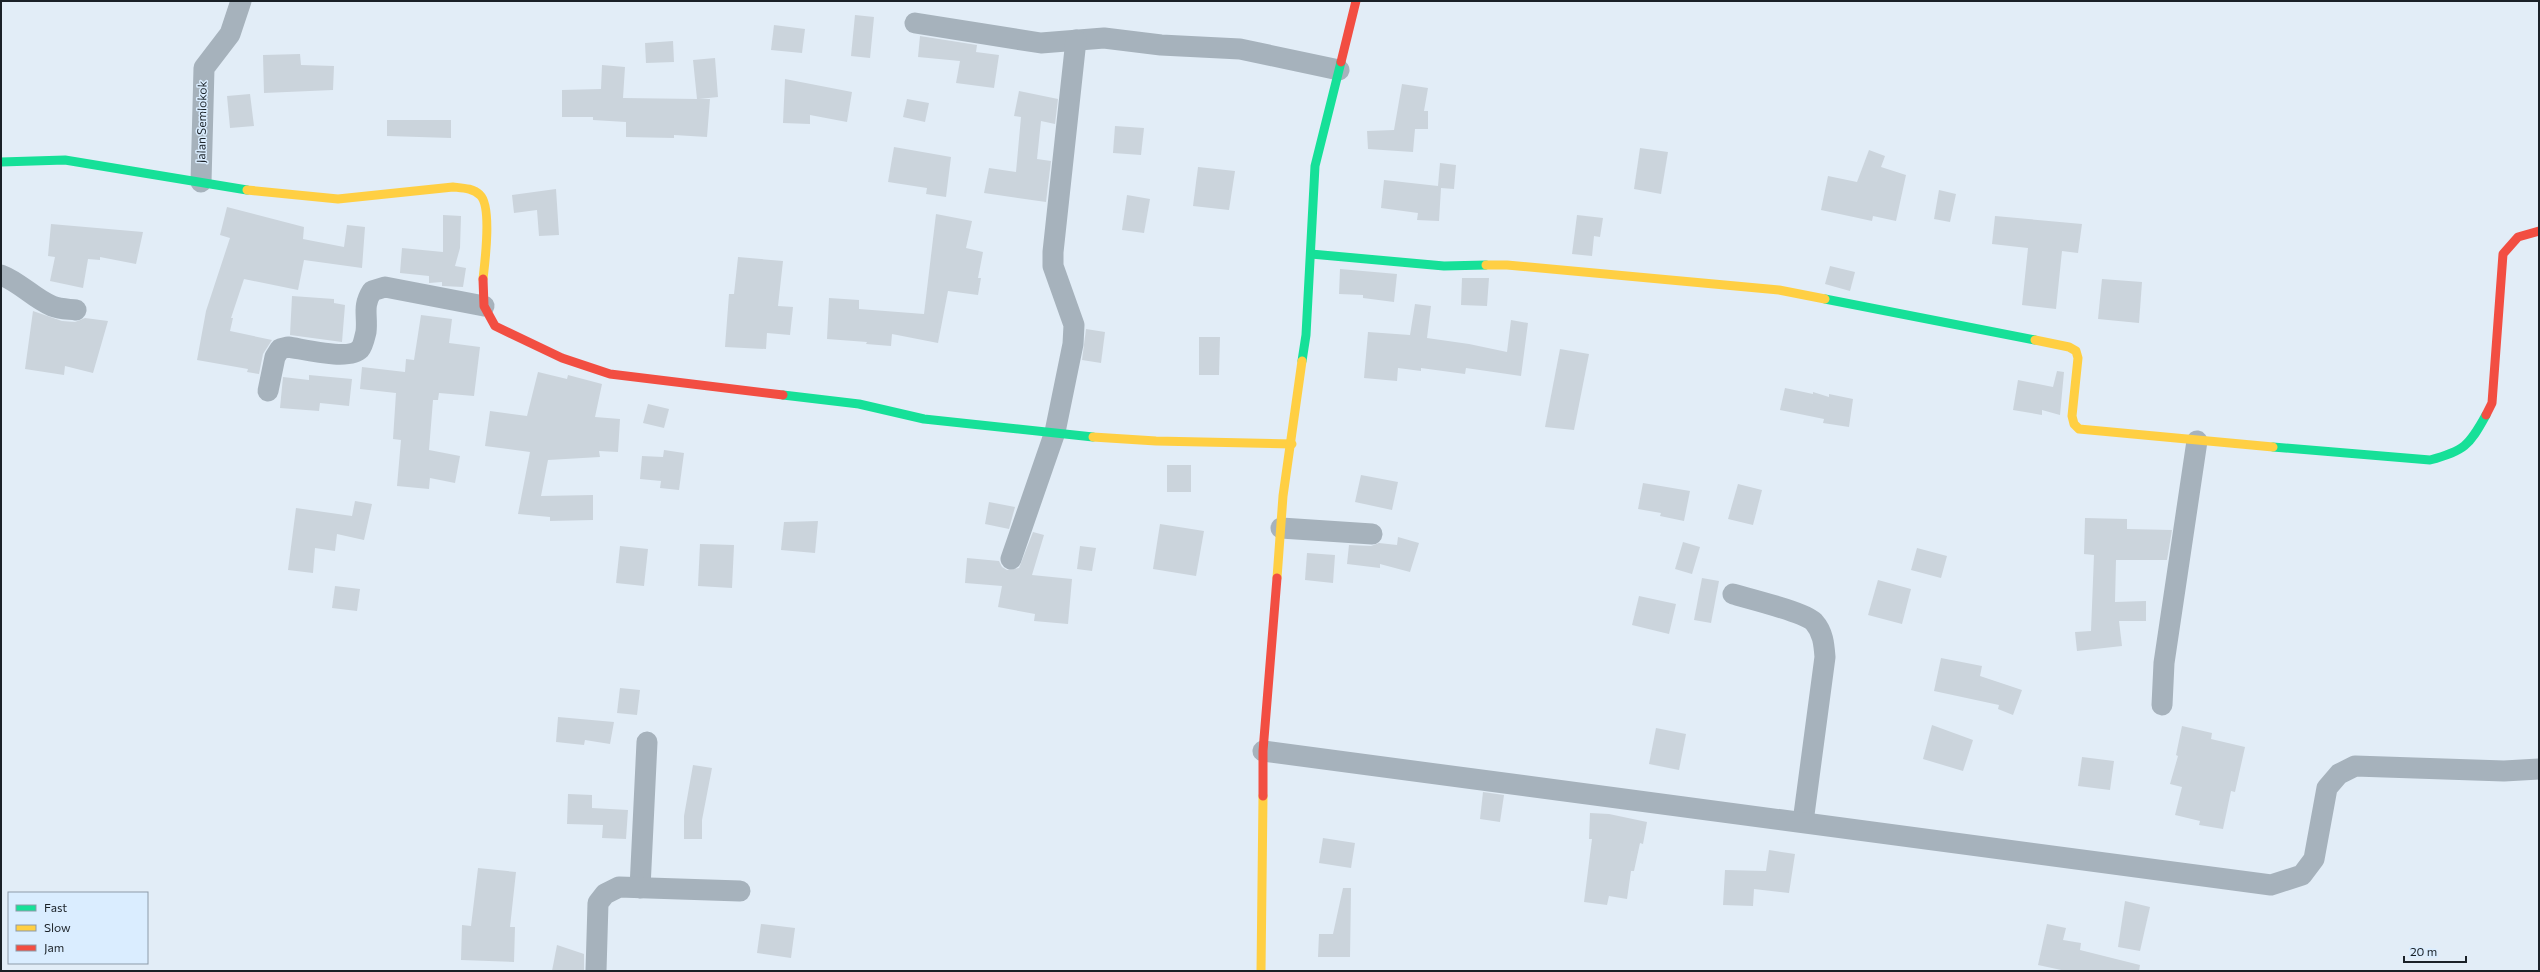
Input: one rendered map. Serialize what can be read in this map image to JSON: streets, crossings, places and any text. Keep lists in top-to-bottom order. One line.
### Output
{"streets":{"street":["Jalan Semlokok"]},"legend":["Fast","Slow","Jam"],"scale_bar":"20 m"}
